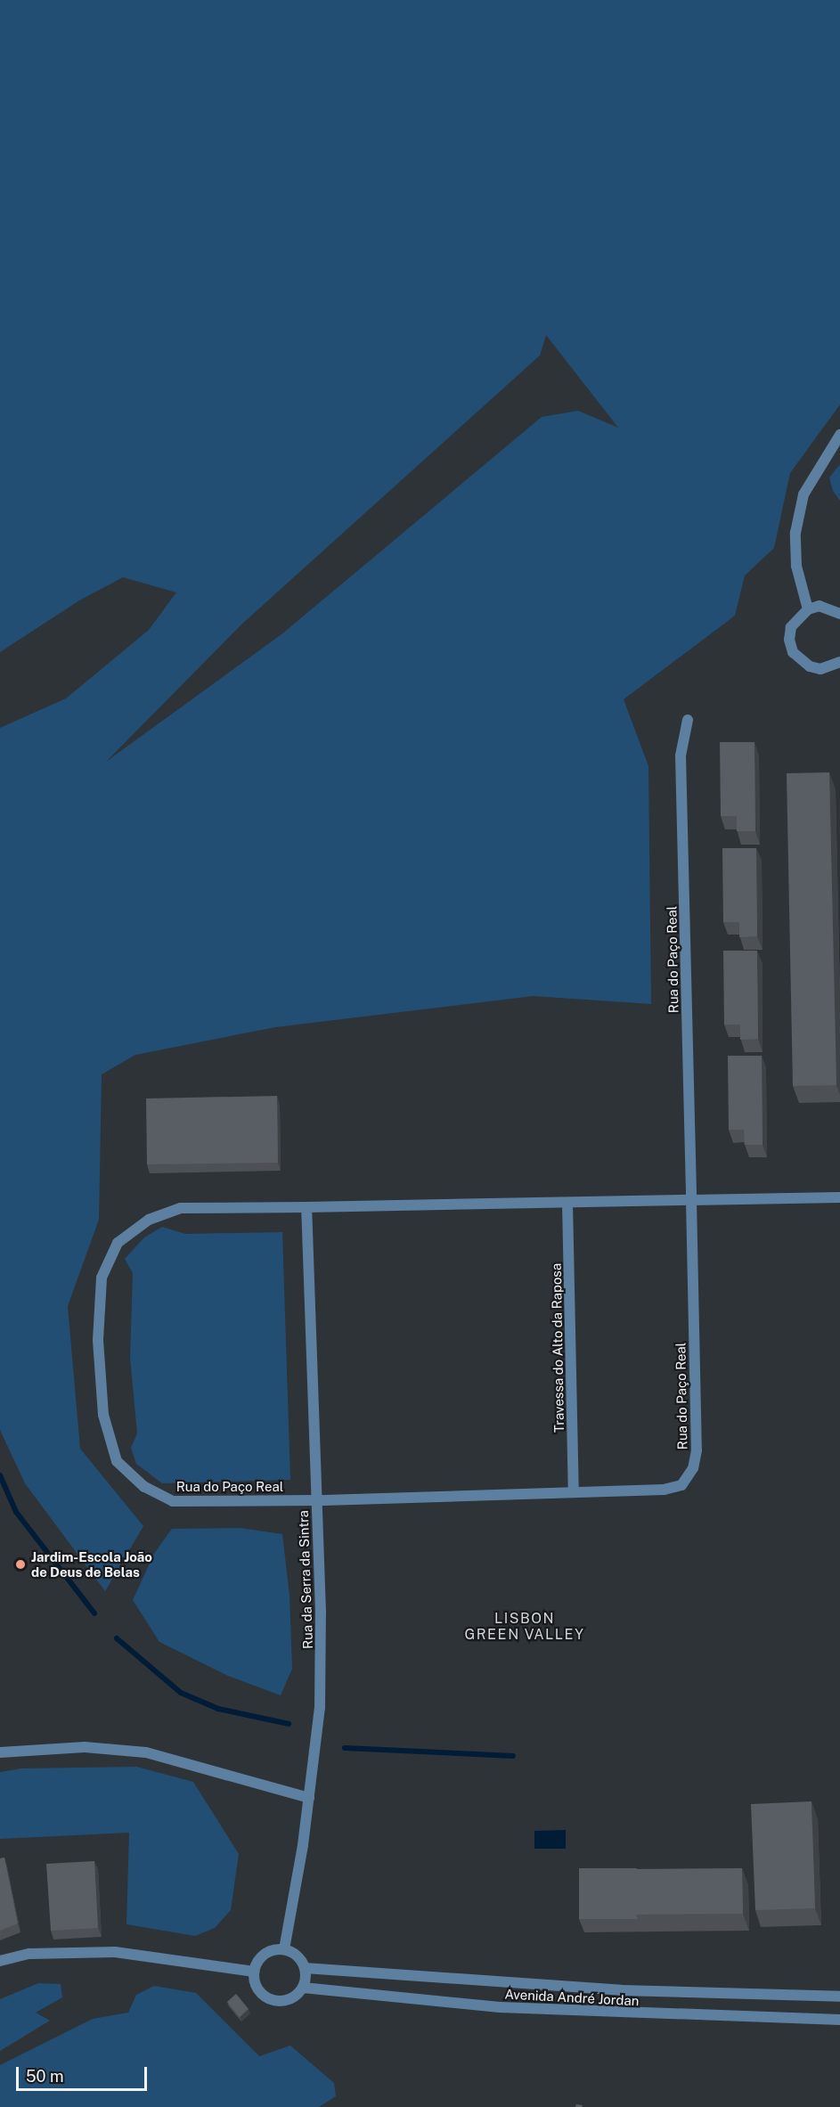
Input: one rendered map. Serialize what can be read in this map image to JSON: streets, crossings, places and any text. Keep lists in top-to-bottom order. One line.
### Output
{"streets":{"street":["Rua do Paço Real","Travessa do Alto da Raposa","Rua da Serra da Sintra","Avenida André Jordan"]},"crossings":[["Rua do Paço Real","Travessa do Alto da Raposa"],["Rua do Paço Real","Rua da Serra da Sintra"],["Rua da Serra da Sintra","Avenida André Jordan"]],"districts":["LISBON GREEN VALLEY"],"places":["Jardim-Escola João de Deus de Belas"],"scale_bar":"50 m"}
